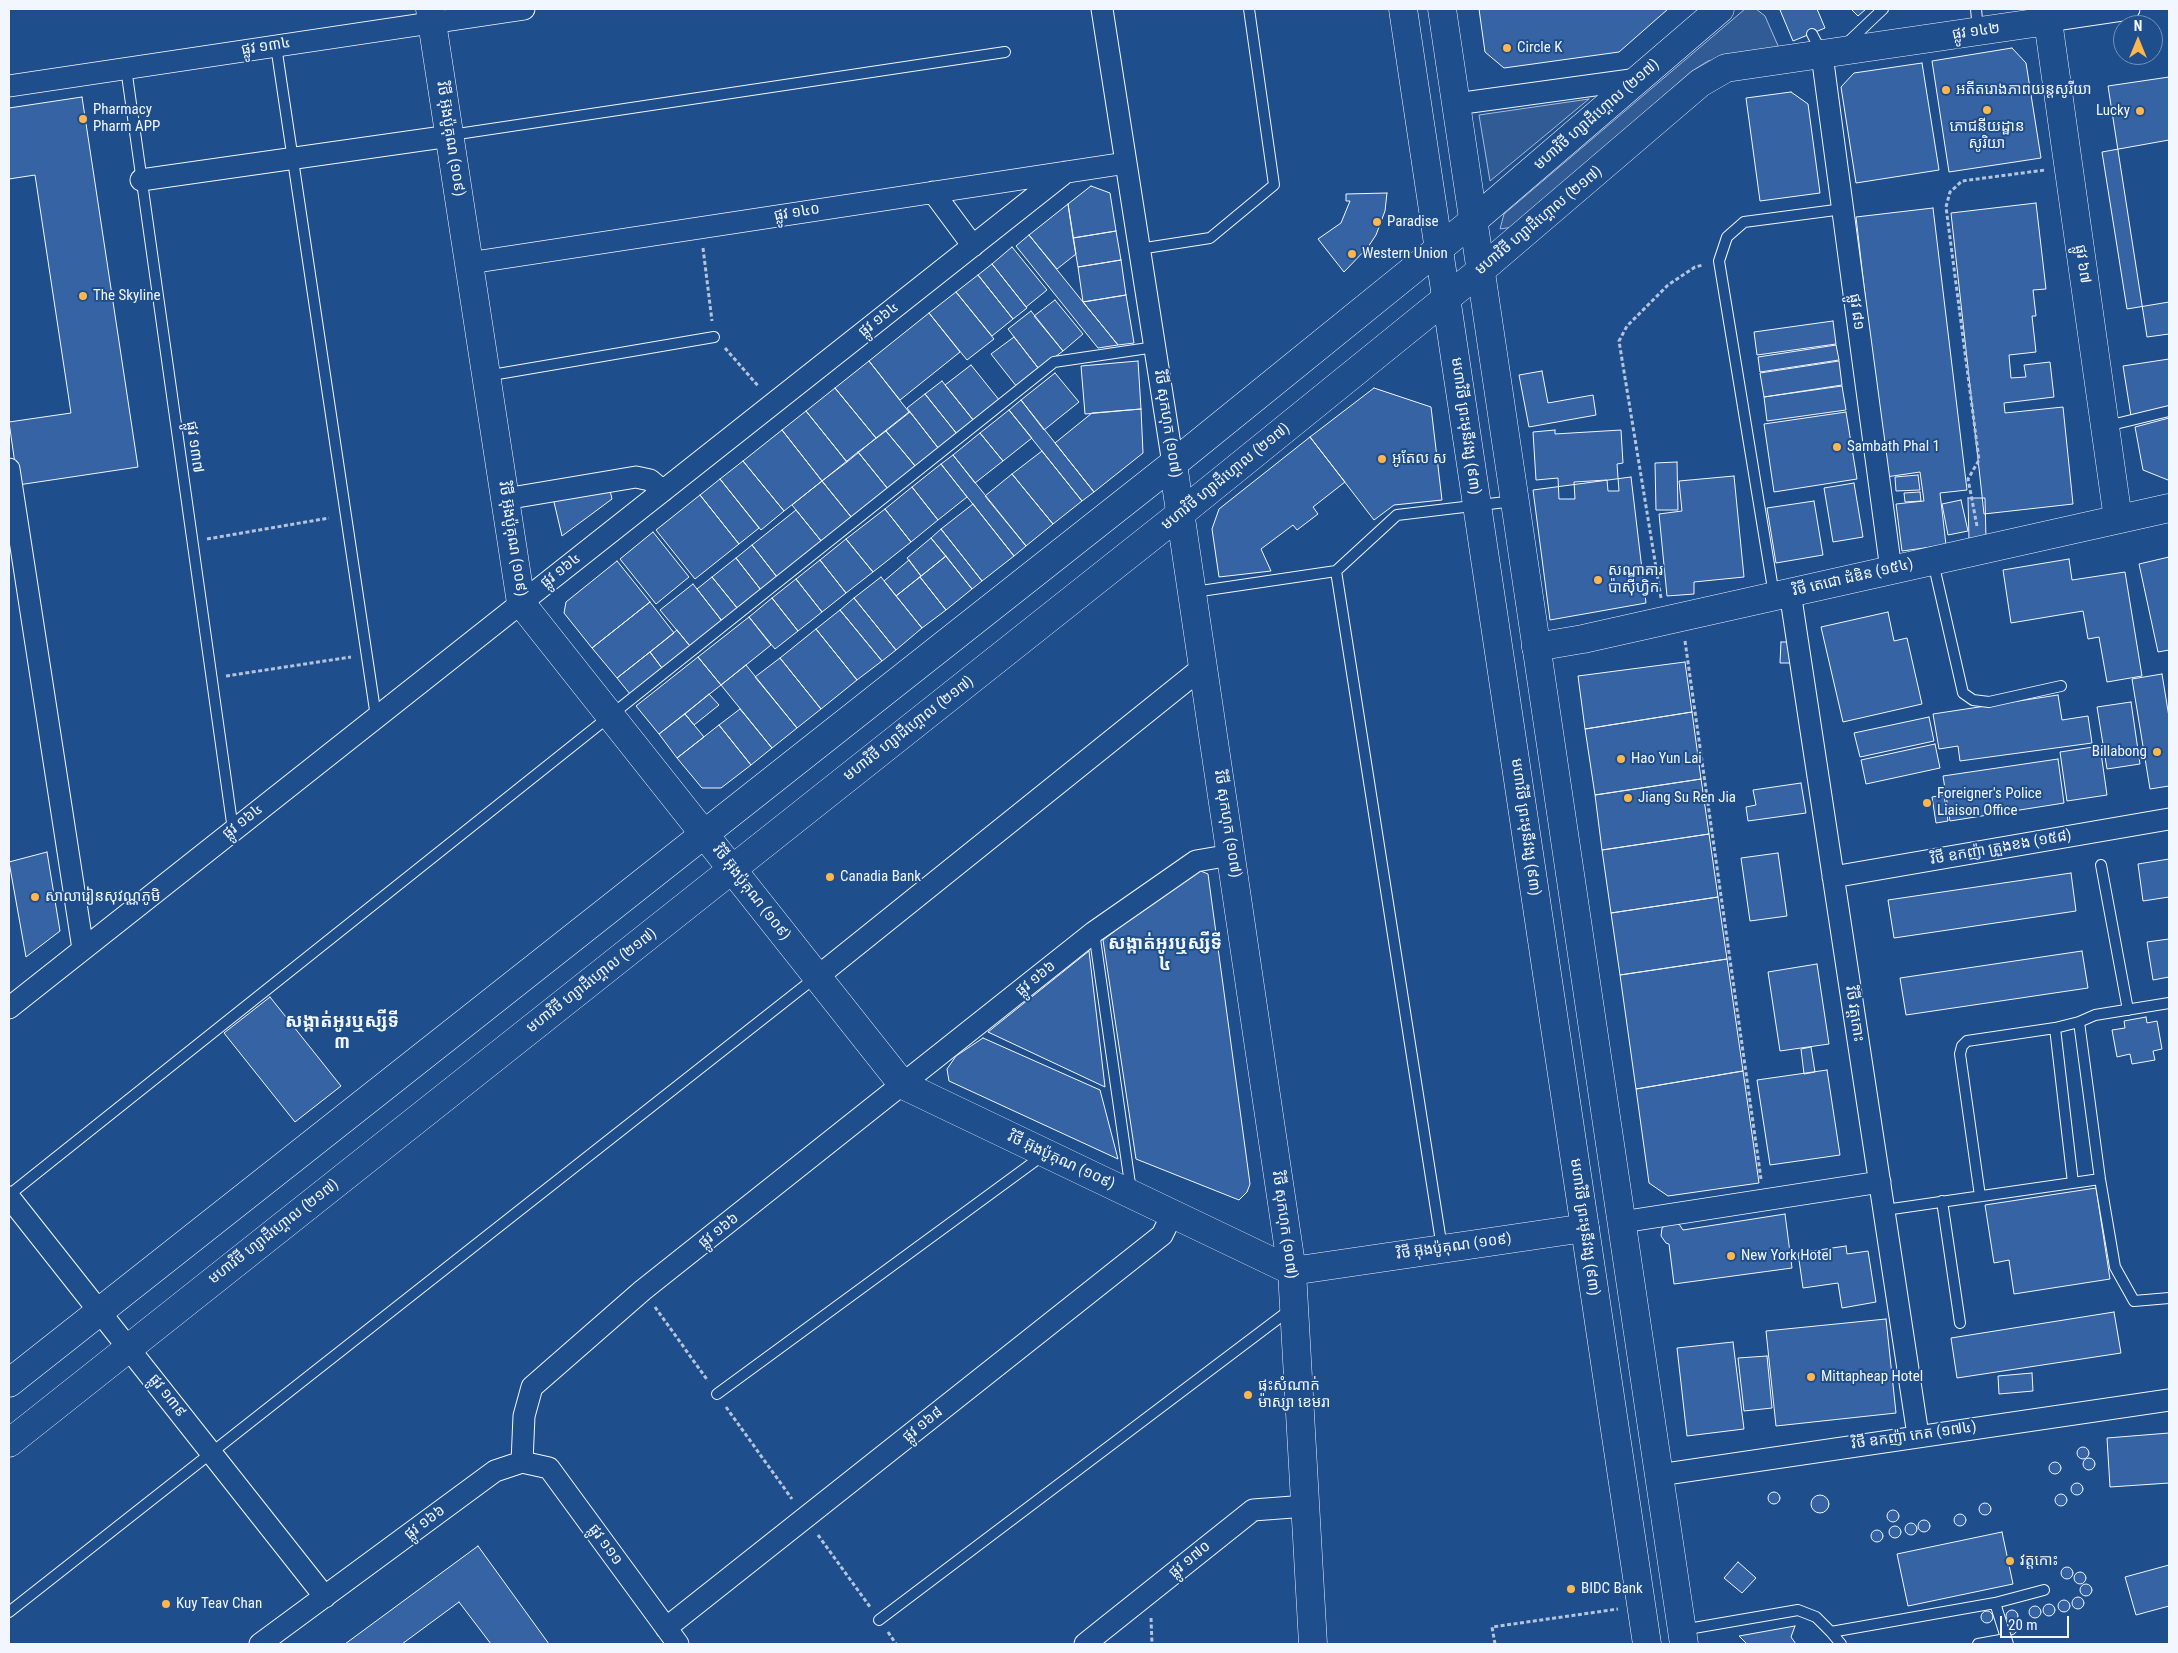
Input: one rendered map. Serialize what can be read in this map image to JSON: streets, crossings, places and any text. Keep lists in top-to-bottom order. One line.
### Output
{"streets":{"main road":["ផ្លូវ ១៤២","មហាវិថី ហ្សាដឺហ្គោល (២១៧)","វិថី អ៊ុងប៉ូគុណ (១០៩)","មហាវិថី ហ្សាដឹហ្គោល (២១៧)","ផ្លូវ ៦៧","វិថី សុកហុក (១០៧)","មហាវិថី ព្រះមុនីវង្ស (៩៣)","វិថី តេជោ ដំឌិន (១៥៤)"],"street":["ផ្លូវ ១៣៤","ផ្លូវ ១៤០","ផ្លូវ ៨១","ផ្លូវ ១៦៤","វិថី ឧកញ៉ា ត្រួងខង (១៥៨)","ផ្លូវ ១៦៦","វិថី វត្តកោះ","ផ្លូវ ១៣៩","ផ្លូវ ១៦៨","វិថី ឧកញ៉ា កេត (១៧៤)","ផ្លូវ ១១១","ផ្លូវ ១៧០"],"lane":["ផ្លូវ ១៣៧"]},"crossings":[["ផ្លូវ ១៤២","មហាវិថី ហ្សាដឹហ្គោល (២១៧)"],["ផ្លូវ ១៤២","ផ្លូវ ៦៧"],["ផ្លូវ ១៤២","ផ្លូវ ៨១"],["ផ្លូវ ១៣៤","វិថី អ៊ុងប៉ូគុណ (១០៩)"],["ផ្លូវ ១៣៤","ផ្លូវ ១៣៧"],["វិថី អ៊ុងប៉ូគុណ (១០៩)","ផ្លូវ ១៤០"],["វិថី អ៊ុងប៉ូគុណ (១០៩)","មហាវិថី ហ្សាដឹហ្គោល (២១៧)"],["វិថី អ៊ុងប៉ូគុណ (១០៩)","ផ្លូវ ១៦៤"],["វិថី អ៊ុងប៉ូគុណ (១០៩)","វិថី សុកហុក (១០៧)"],["វិថី អ៊ុងប៉ូគុណ (១០៩)","មហាវិថី ព្រះមុនីវង្ស (៩៣)"],["វិថី អ៊ុងប៉ូគុណ (១០៩)","ផ្លូវ ១៦៦"],["វិថី អ៊ុងប៉ូគុណ (១០៩)","ផ្លូវ ១៦៨"],["ផ្លូវ ១៤០","ផ្លូវ ១៦៤"],["ផ្លូវ ១៤០","វិថី សុកហុក (១០៧)"],["មហាវិថី ហ្សាដឹហ្គោល (២១៧)","ផ្លូវ ៨១"],["មហាវិថី ហ្សាដឹហ្គោល (២១៧)","វិថី សុកហុក (១០៧)"],["មហាវិថី ហ្សាដឹហ្គោល (២១៧)","មហាវិថី ព្រះមុនីវង្ស (៩៣)"],["មហាវិថី ហ្សាដឹហ្គោល (២១៧)","ផ្លូវ ១៣៩"],["ផ្លូវ ៦៧","វិថី តេជោ ដំឌិន (១៥៤)"],["ផ្លូវ ៨១","វិថី តេជោ ដំឌិន (១៥៤)"],["ផ្លូវ ១៦៤","ផ្លូវ ១៣៧"],["វិថី សុកហុក (១០៧)","ផ្លូវ ១៦៦"],["វិថី សុកហុក (១០៧)","ផ្លូវ ១៧០"],["វិថី តេជោ ដំឌិន (១៥៤)","វិថី វត្តកោះ"],["វិថី ឧកញ៉ា ត្រួងខង (១៥៨)","វិថី វត្តកោះ"],["ផ្លូវ ១៦៦","ផ្លូវ ១៣៩"],["ផ្លូវ ១៦៦","ផ្លូវ ១១១"],["វិថី វត្តកោះ","វិថី ឧកញ៉ា កេត (១៧៤)"],["ផ្លូវ ១៦៨","ផ្លូវ ១១១"]],"districts":["សង្កាត់អូរឬស្សីទី ៤","សង្កាត់អូរឬស្សីទី ៣"],"places":["Circle K","អតីតរោងភាពយន្តសូរីយា","ភោជនីយដ្ឋាន សូរិយា","Lucky","Pharmacy Pharm APP","Paradise","Western Union","The Skyline","Sambath Phal 1","អូតែល ស","សណ្ឋាគារ ប៉ាស៊ីហ្វិក","Billabong","Hao Yun Lai","Jiang Su Ren Jia","Foreigner's Police Liaison Office","Canadia Bank","សាលារៀនសុវណ្ណភូមិ","New York Hotel","Mittapheap Hotel","ផ្ទះសំណាក់ ម៉ាស្សា ខេមរា","វត្តកោះ","BIDC Bank","Kuy Teav Chan"],"scale_bar":"20 m","north":"top"}
